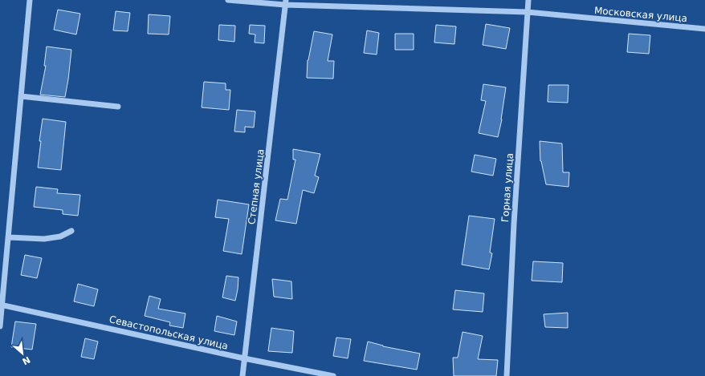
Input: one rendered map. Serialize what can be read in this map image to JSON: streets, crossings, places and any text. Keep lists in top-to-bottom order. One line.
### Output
{"streets":{"street":["Московская улица","Степная улица","Горная улица","Севастопольская улица"]},"crossings":[["Московская улица","Степная улица"],["Московская улица","Горная улица"],["Степная улица","Севастопольская улица"]],"north":"bottom right"}
